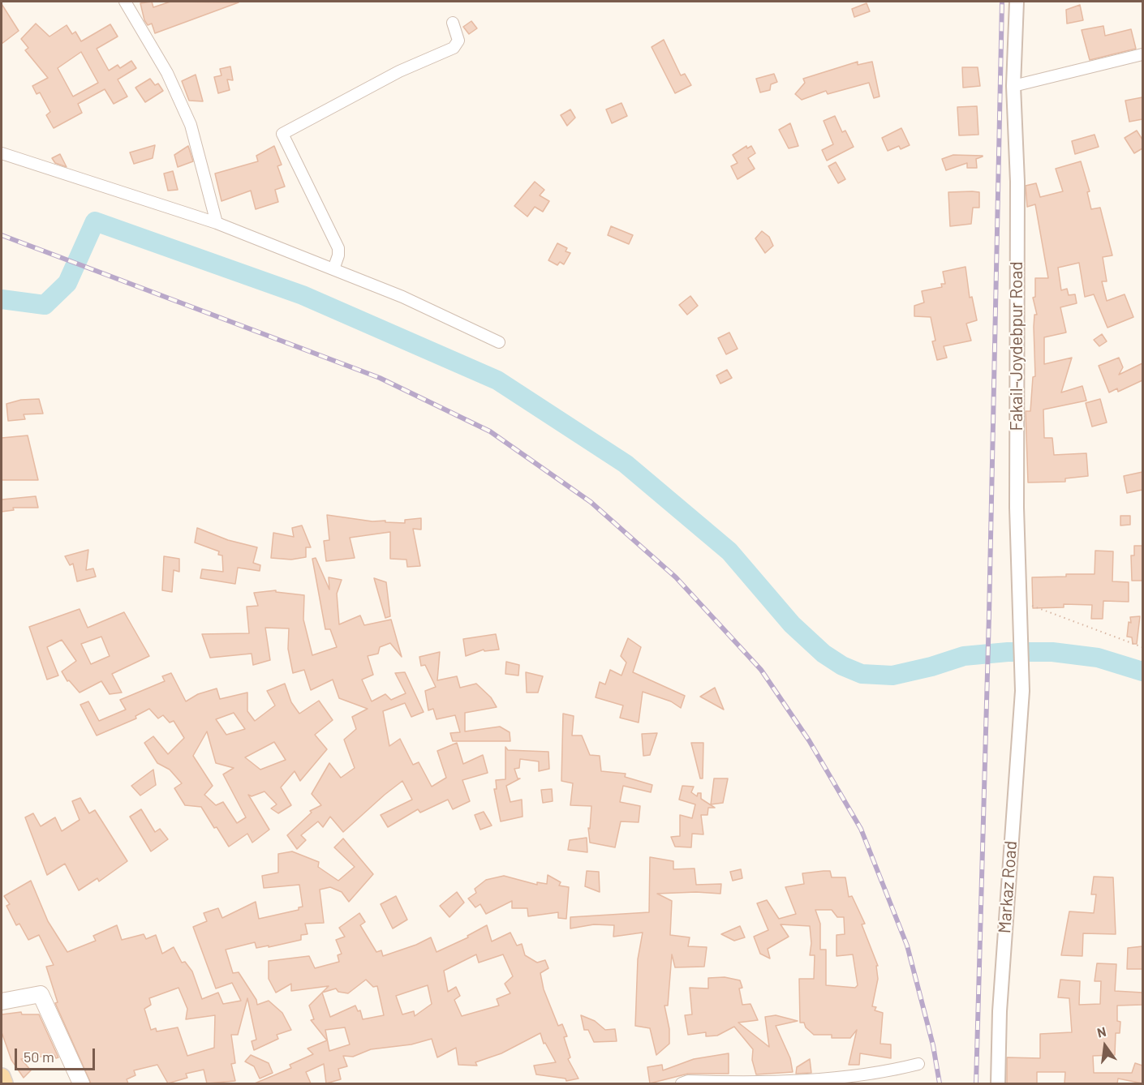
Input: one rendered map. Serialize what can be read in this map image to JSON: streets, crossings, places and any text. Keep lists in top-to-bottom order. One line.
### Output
{"streets":{"street":["Fakail-Joydebpur Road","Markaz Road"]},"crossings":[["Fakail-Joydebpur Road","Markaz Road"]],"scale_bar":"50 m","north":"top"}
